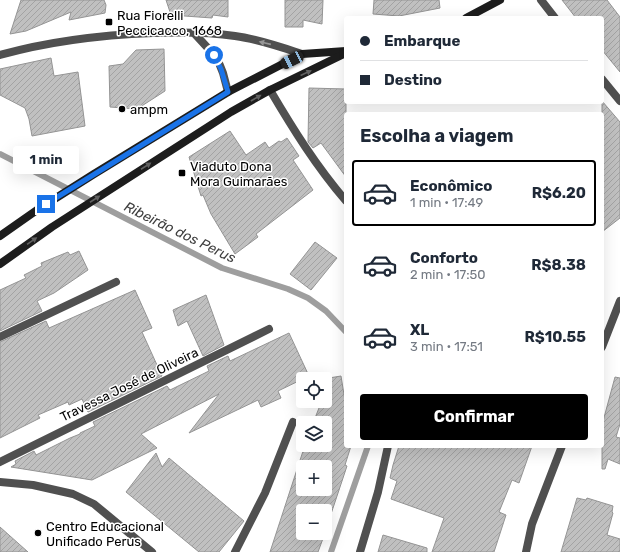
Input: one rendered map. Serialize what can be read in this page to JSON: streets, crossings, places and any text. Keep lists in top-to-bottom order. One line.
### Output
{"streets":{"street":["Travessa José de Oliveira"]},"water":["Ribeirão dos Perus"],"places":{"transit":["Rua Fiorelli Peccicacco, 1668","Viaduto Dona Mora Guimarães"],"other":["ampm","Centro Educacional Unificado Perus"]},"page":{"banner":["Embarque","Destino"],"heading":"Escolha a viagem","bubble":"1 min","list":[{"name":"Econômico","note":"1 min · 17:49","value":"R$6.20"},{"name":"Conforto","note":"2 min · 17:50","value":"R$8.38"},{"name":"XL","note":"3 min · 17:51","value":"R$10.55"}],"map_buttons":["+","−"],"buttons":"Confirmar"}}
